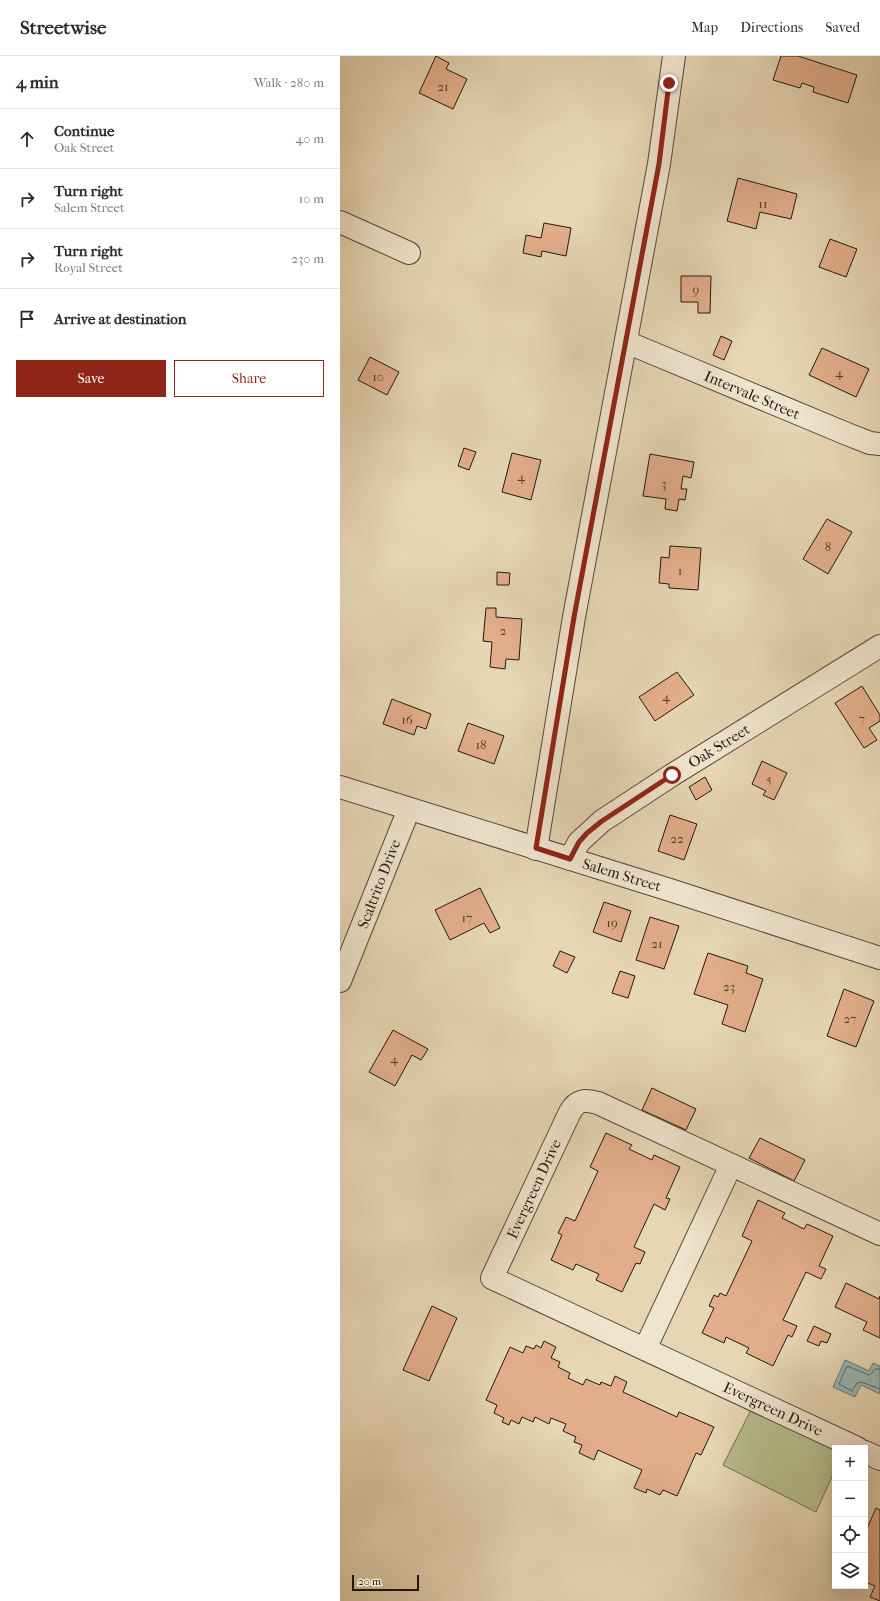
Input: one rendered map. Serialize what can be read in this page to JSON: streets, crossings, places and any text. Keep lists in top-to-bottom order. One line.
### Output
{"streets":{"street":["Intervale Street","Oak Street","Salem Street","Scaltrito Drive","Evergreen Drive"]},"crossings":[["Oak Street","Salem Street"],["Salem Street","Scaltrito Drive"]],"house_numbers":["21","11","9","4","10","4","3","8","1","2","4","7","16","18","5","22","17","19","21","23","27","4"],"scale_bar":"20 m","page":{"header":"Streetwise","nav":["Map","Directions","Saved"],"heading":["4 min","Walk · 280 m"],"list":[["Continue","Oak Street","40 m"],["Turn right","Salem Street","10 m"],["Turn right","Royal Street","230 m"],"Arrive at destination"],"buttons":["Save","Share"],"map_buttons":["+","−"],"scale":"20 m"}}
